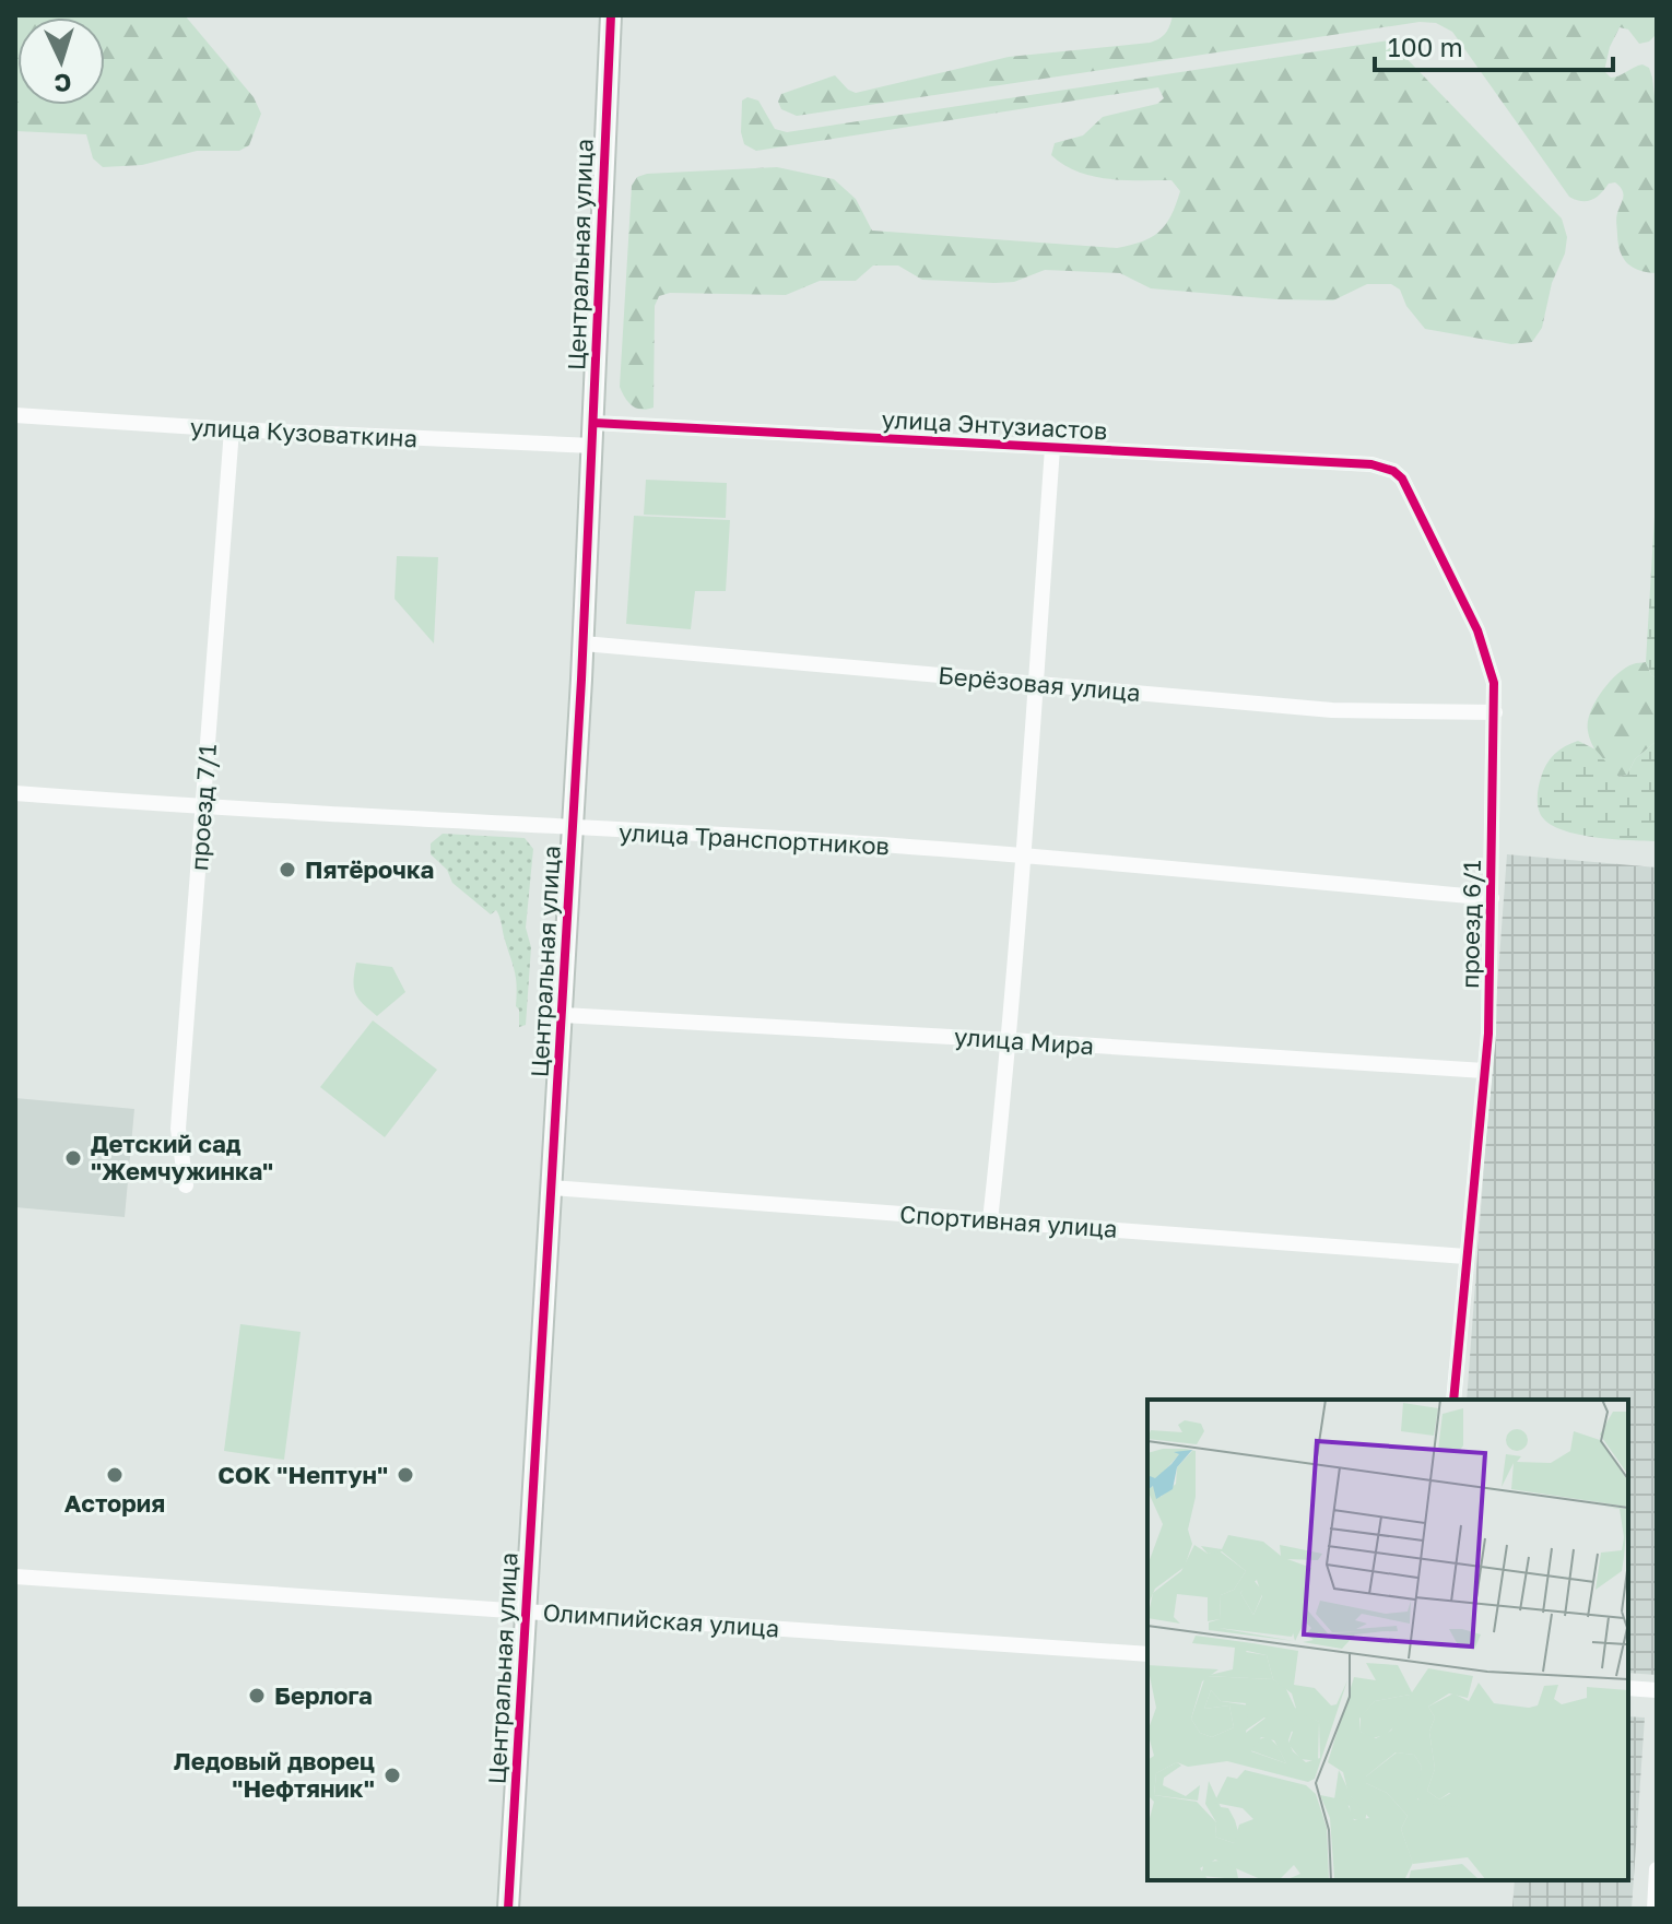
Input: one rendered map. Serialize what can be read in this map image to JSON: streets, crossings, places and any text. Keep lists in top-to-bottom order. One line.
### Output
{"streets":{"street":["Центральная улица","улица Энтузиастов","улица Кузоваткина","Берёзовая улица","проезд 7/1","улица Транспортников","проезд 6/1","улица Мира","Спортивная улица","Олимпийская улица"]},"crossings":[["Центральная улица","улица Энтузиастов"],["Центральная улица","улица Кузоваткина"],["Центральная улица","Берёзовая улица"],["Центральная улица","улица Транспортников"],["Центральная улица","улица Мира"],["Центральная улица","Спортивная улица"],["Центральная улица","Олимпийская улица"],["улица Энтузиастов","проезд 6/1"],["улица Кузоваткина","проезд 7/1"],["Берёзовая улица","проезд 6/1"],["проезд 7/1","улица Транспортников"],["улица Транспортников","проезд 6/1"],["проезд 6/1","улица Мира"],["проезд 6/1","Спортивная улица"]],"places":["Пятёрочка","Детский сад \"Жемчужинка\"","Астория","СОК \"Нептун\"","Берлога","Ледовый дворец \"Нефтяник\""],"scale_bar":"100 m","north":"bottom"}
